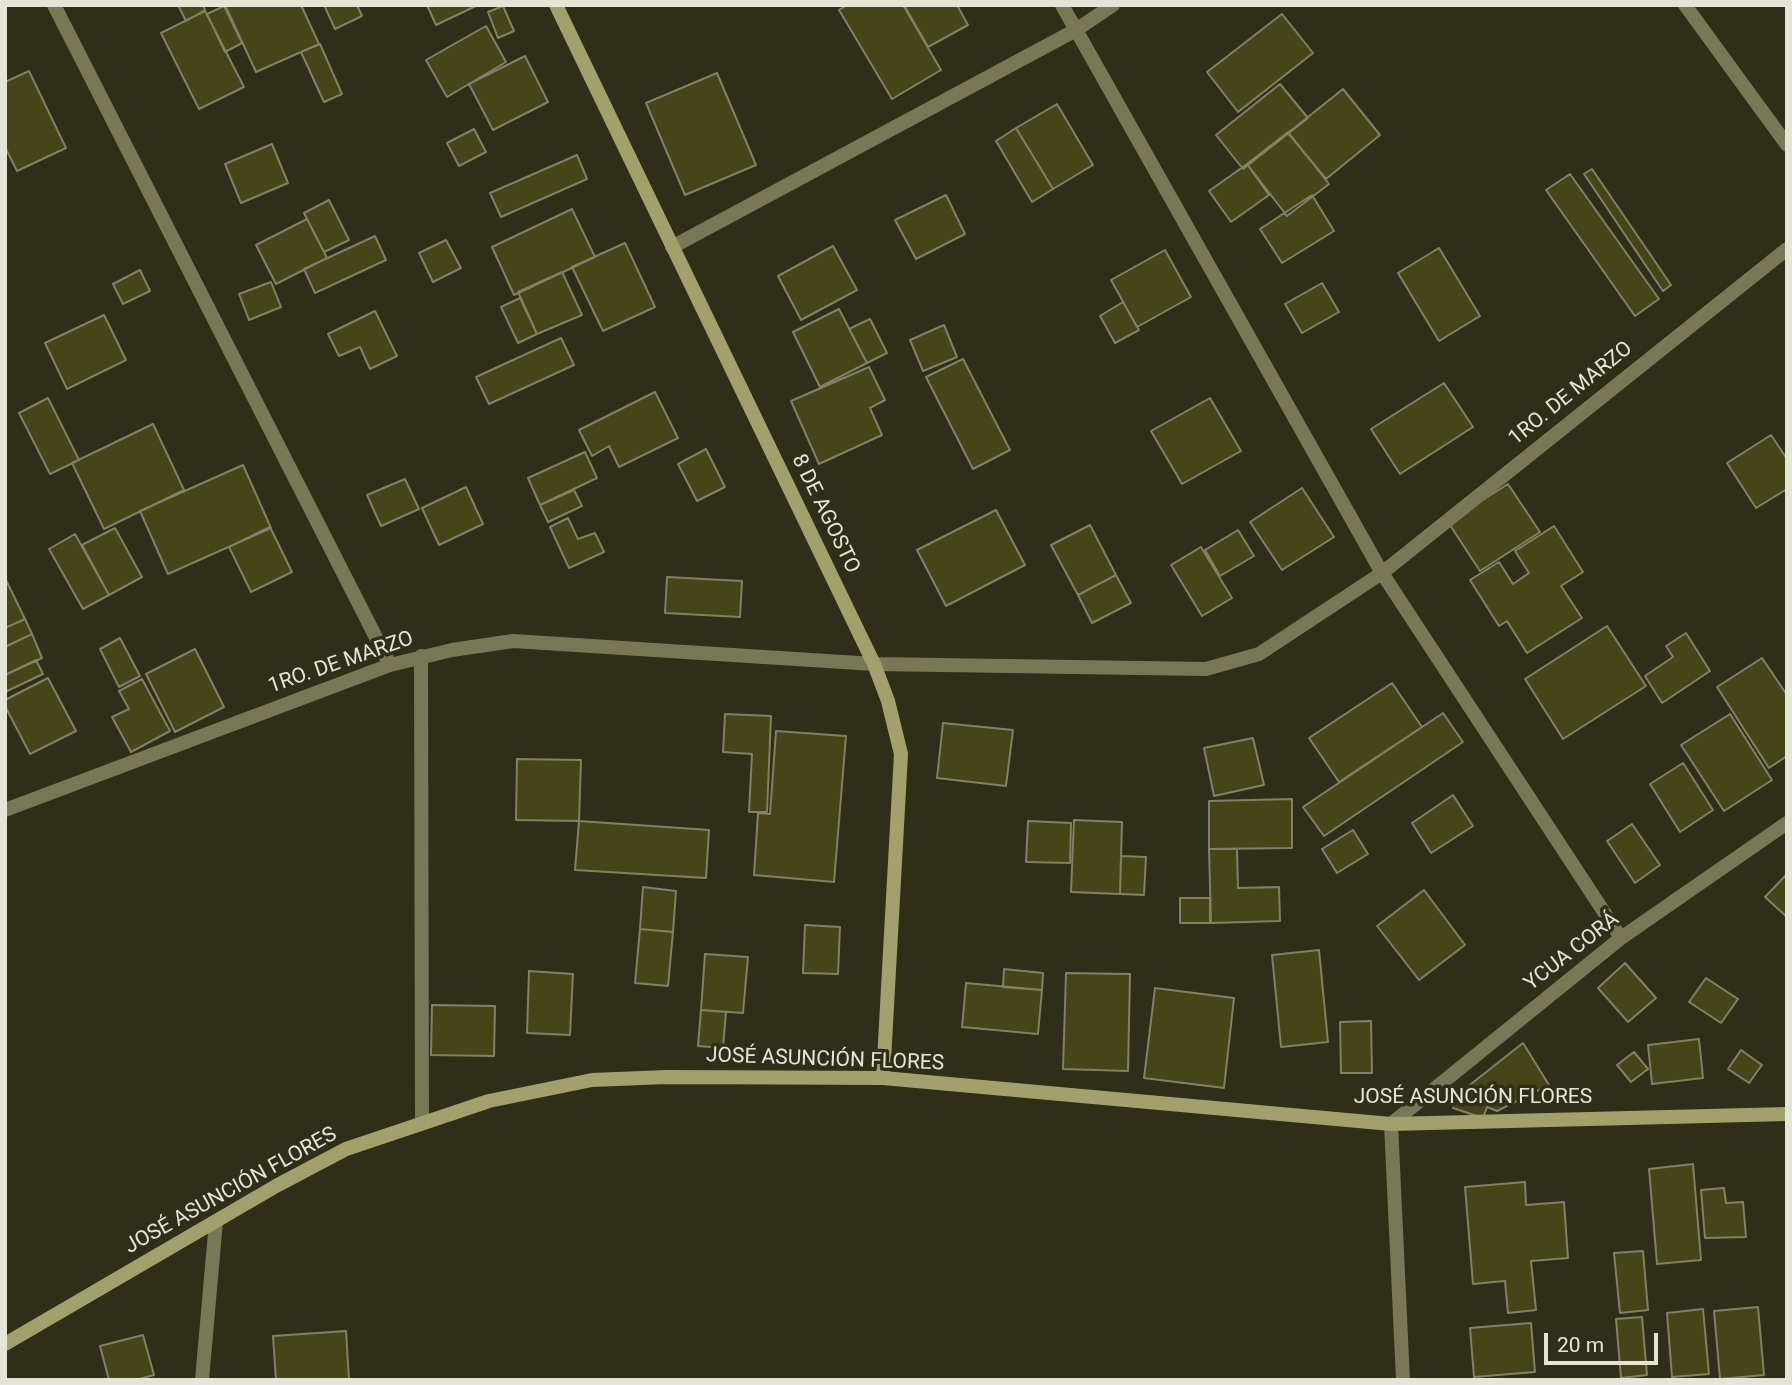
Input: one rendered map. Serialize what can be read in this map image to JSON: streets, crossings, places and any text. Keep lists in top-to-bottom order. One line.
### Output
{"streets":{"street":["1RO. DE MARZO","8 DE AGOSTO","YCUA CORÁ","JOSÉ ASUNCIÓN FLORES"]},"crossings":[["1RO. DE MARZO","8 DE AGOSTO"],["8 DE AGOSTO","JOSÉ ASUNCIÓN FLORES"],["YCUA CORÁ","JOSÉ ASUNCIÓN FLORES"]],"scale_bar":"20 m"}
